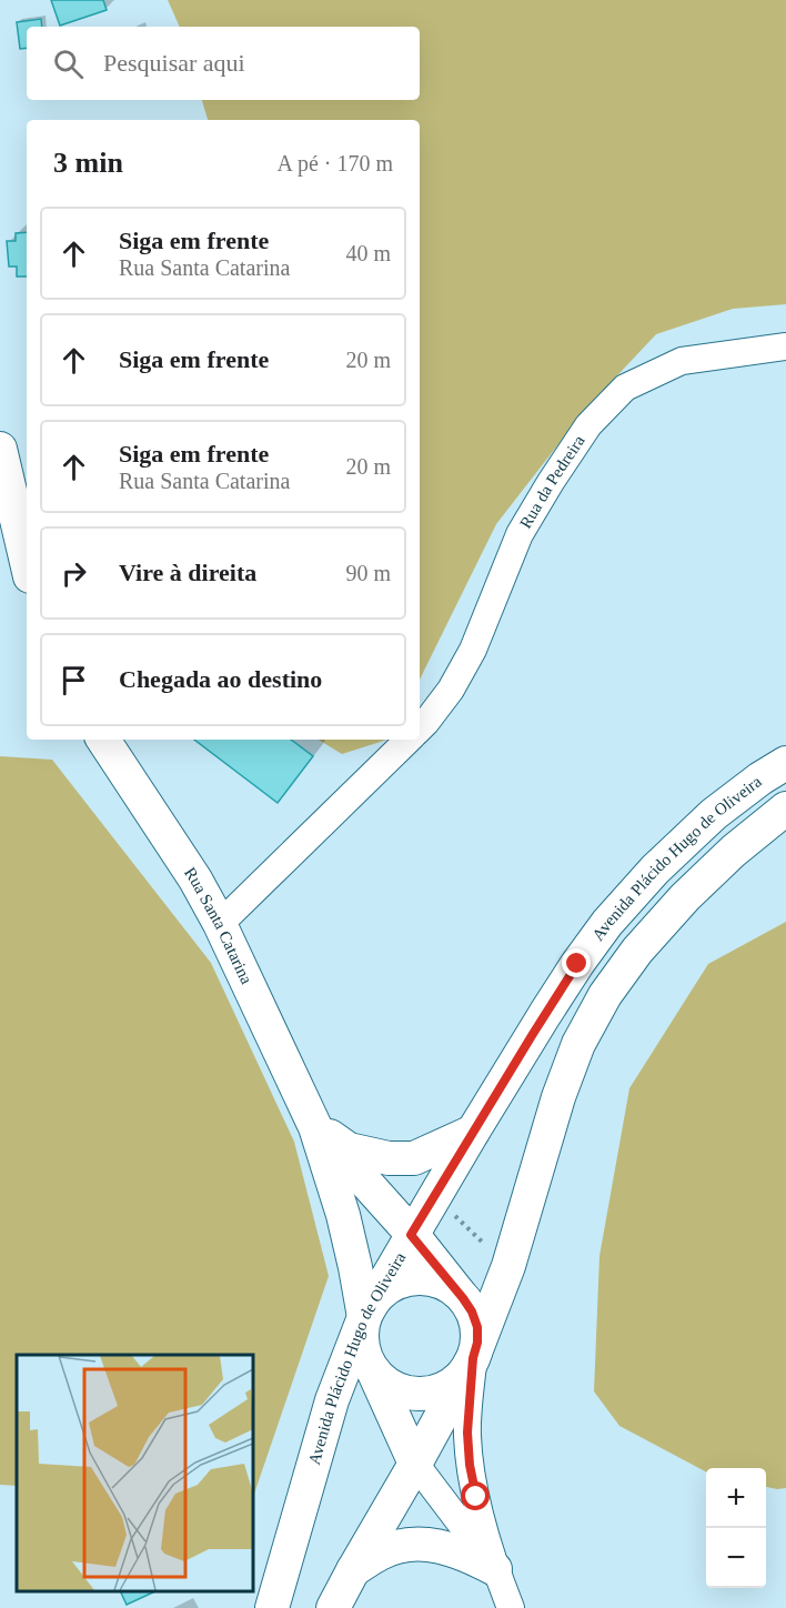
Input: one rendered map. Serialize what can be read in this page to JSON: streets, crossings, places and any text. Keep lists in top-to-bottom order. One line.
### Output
{"streets":{"main road":["Avenida Plácido Hugo de Oliveira","Rua Santa Catarina"],"street":["Rua da Pedreira"]},"crossings":[["Avenida Plácido Hugo de Oliveira","Rua Santa Catarina"]],"page":{"search":"Pesquisar aqui","heading":["3 min","A pé · 170 m"],"list":[["Siga em frente","Rua Santa Catarina","40 m"],["Siga em frente","20 m"],["Siga em frente","Rua Santa Catarina","20 m"],["Vire à direita","90 m"],"Chegada ao destino"],"map_buttons":["+","−"]}}
